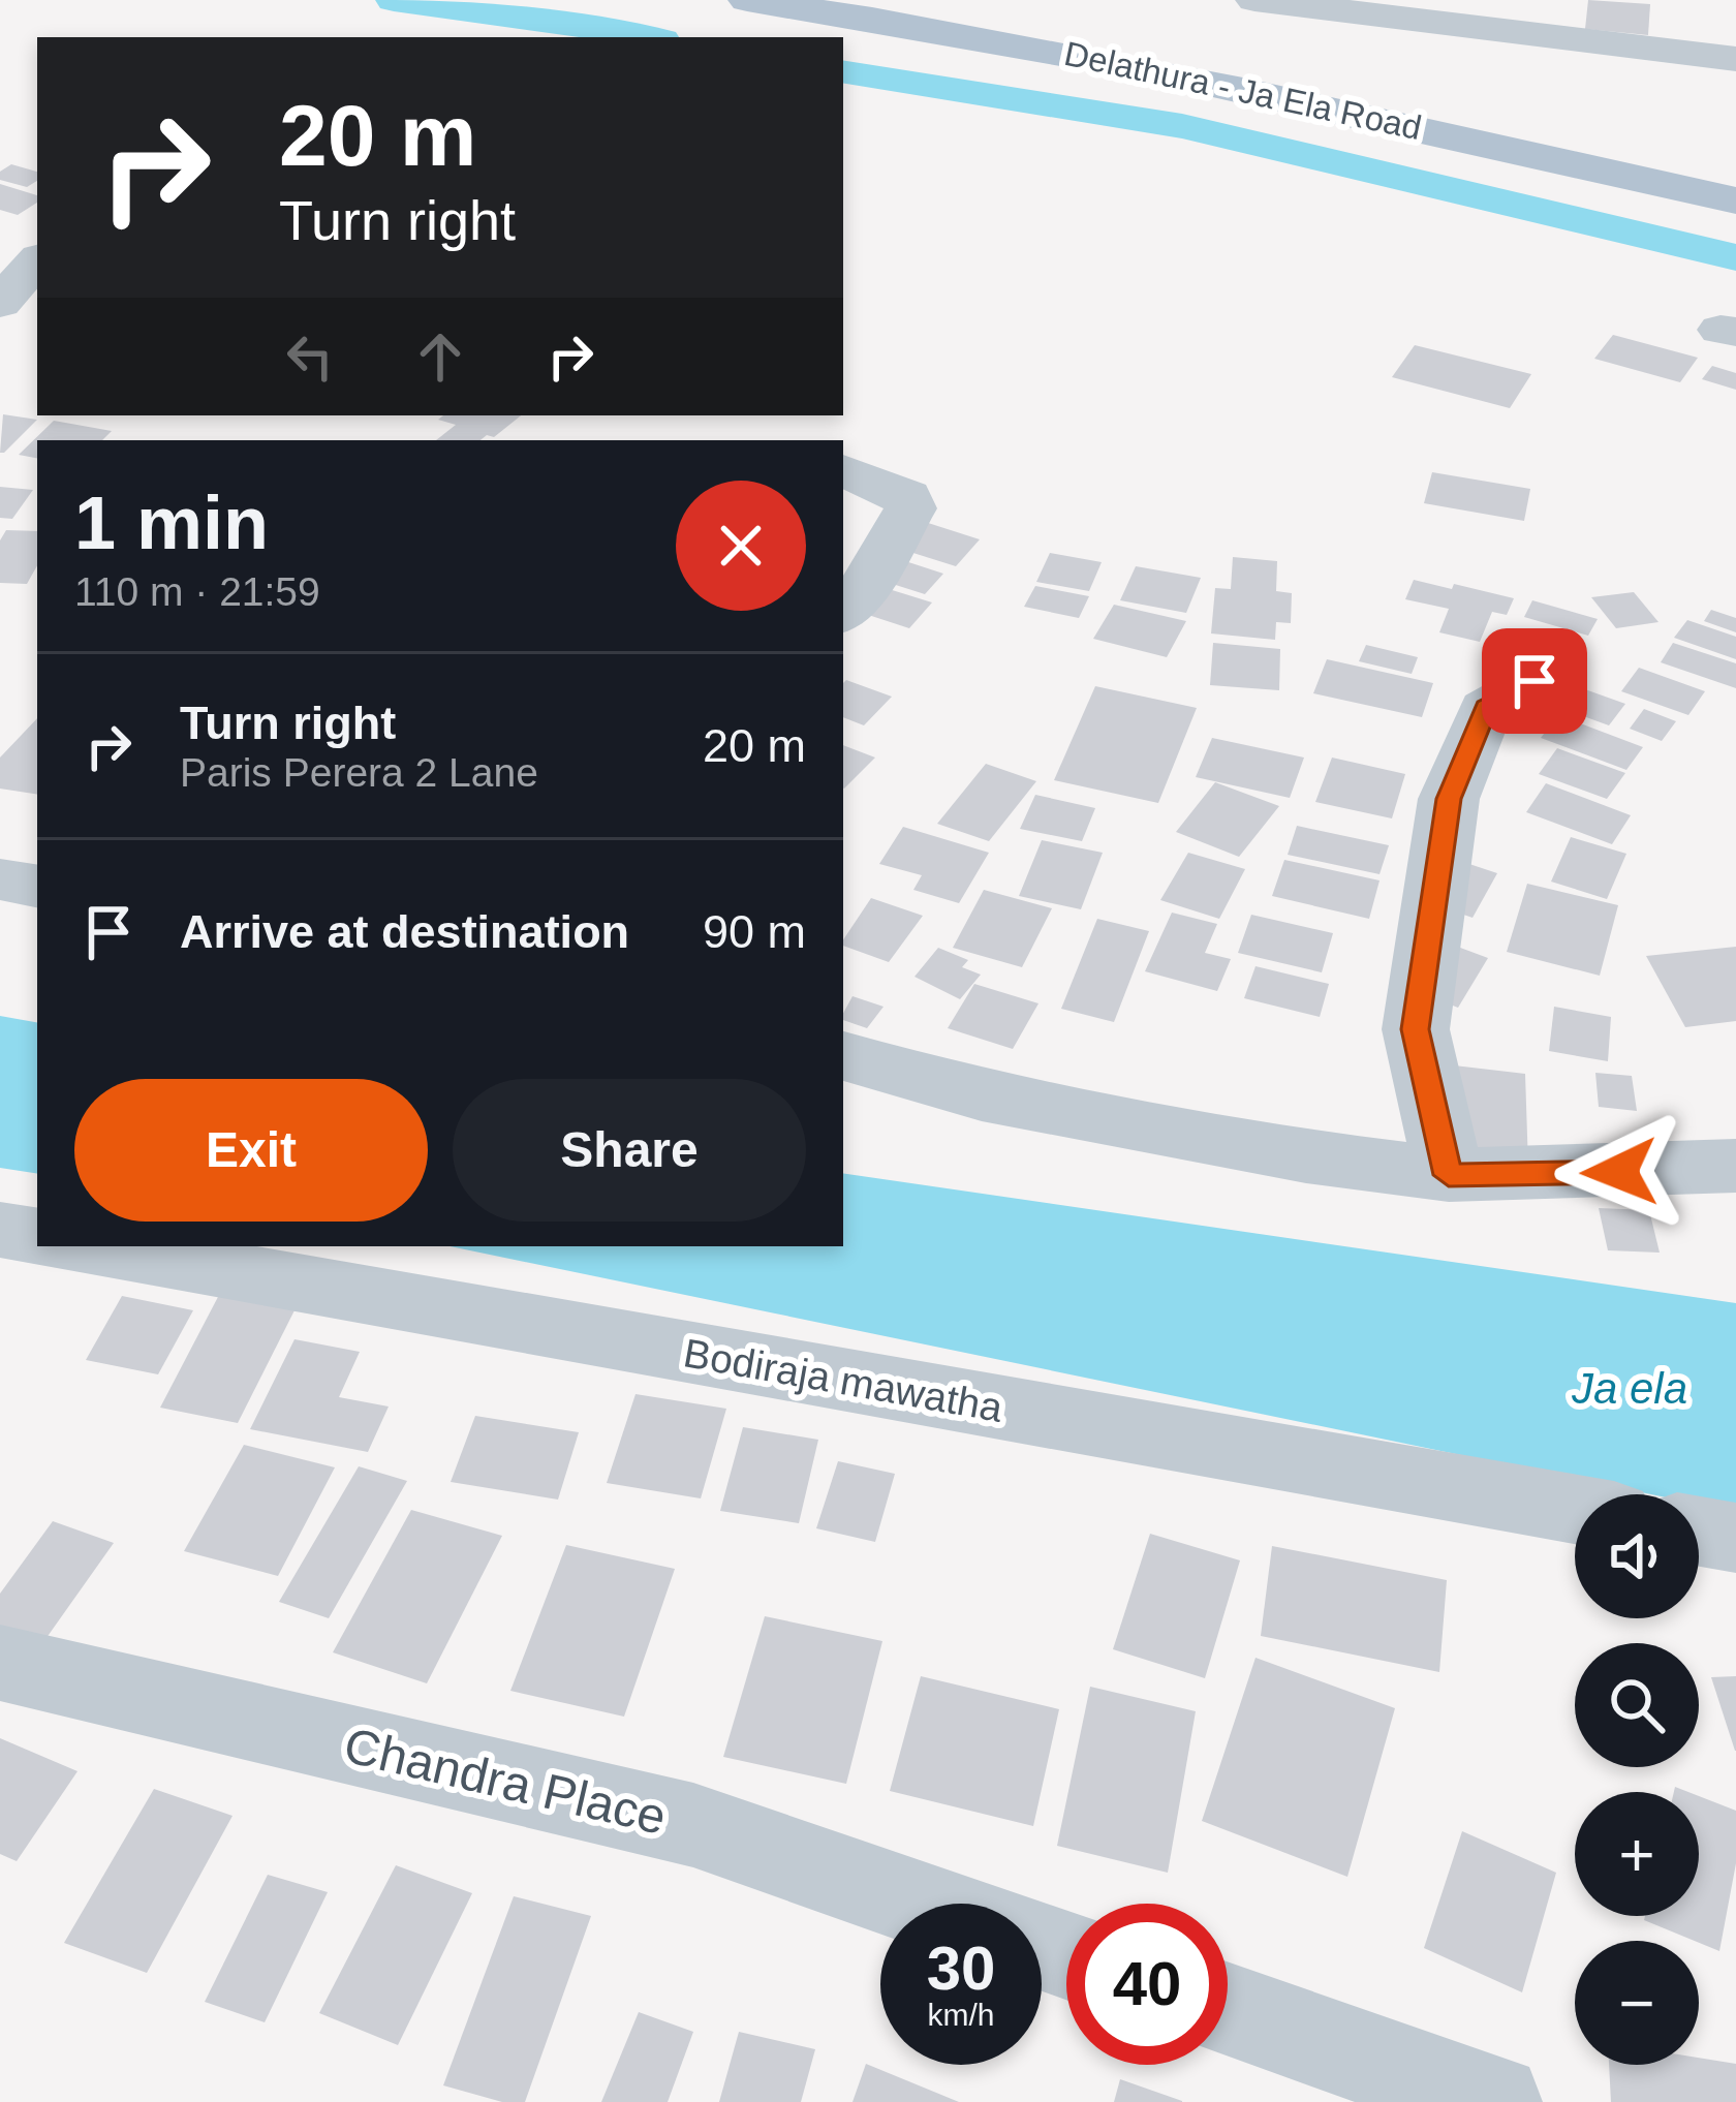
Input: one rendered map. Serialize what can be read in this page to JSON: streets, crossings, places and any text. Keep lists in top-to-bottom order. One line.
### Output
{"streets":{"main road":["Delathura - Ja Ela Road"],"street":["Bodiraja mawatha","Chandra Place"]},"water":["Ja ela"],"page":{"turn":["20 m","Turn right"],"heading":["1 min","110 m · 21:59"],"list":[{"name":"Turn right","note":"Paris Perera 2 Lane","value":"20 m"},{"name":"Arrive at destination","value":"90 m"}],"buttons":["Exit","Share"],"map_buttons":["+","−"],"speed":"30 km/h","limit":"40"}}
